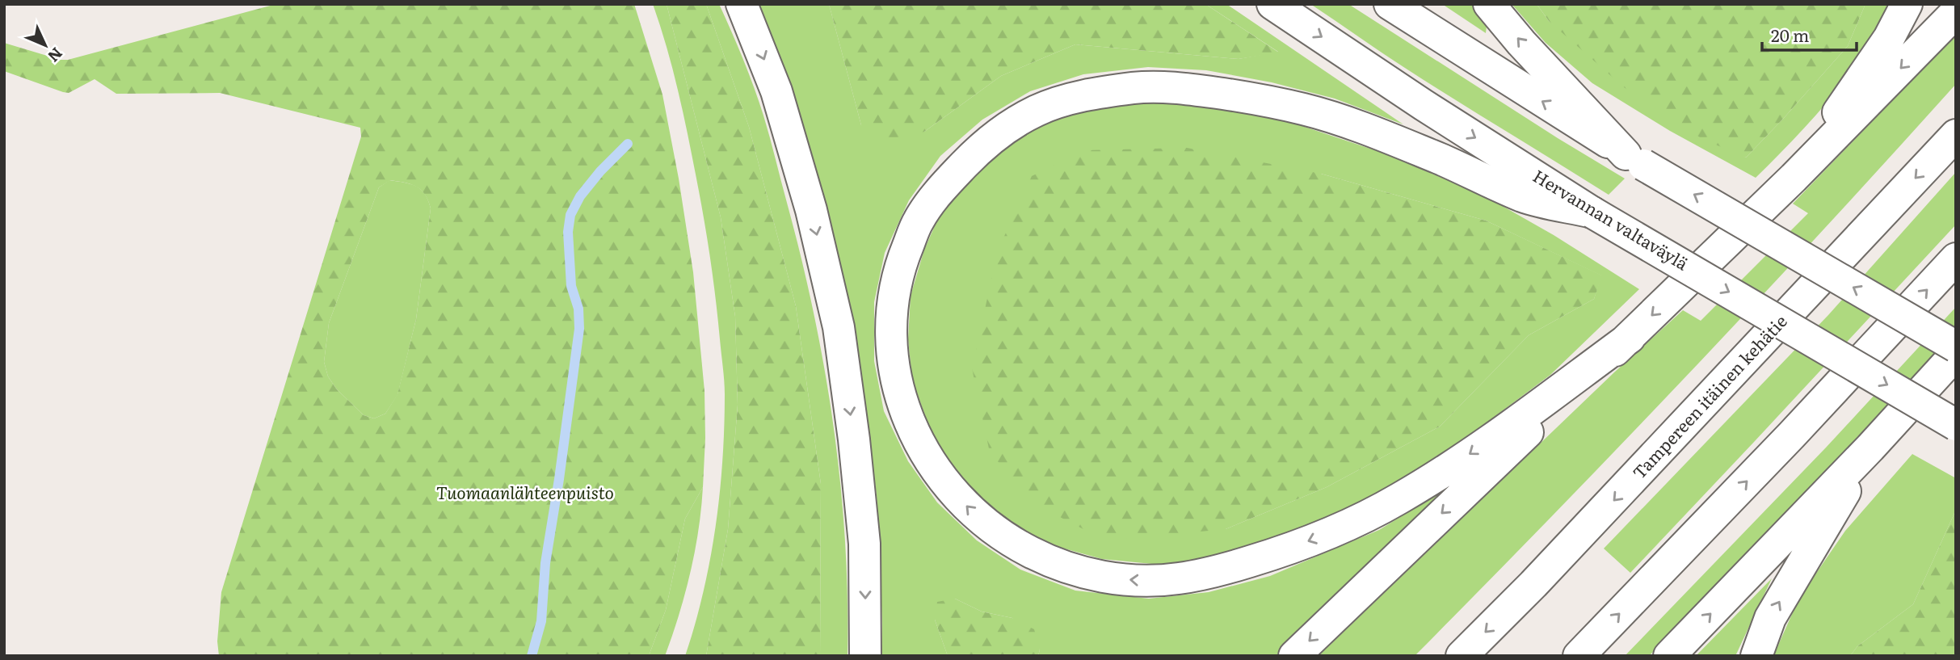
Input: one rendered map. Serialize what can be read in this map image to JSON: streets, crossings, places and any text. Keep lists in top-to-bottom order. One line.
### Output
{"streets":{"highway":["Hervannan valtaväylä","Tampereen itäinen kehätie"]},"parks":["Tuomaanlähteenpuisto"],"scale_bar":"20 m","north":"bottom right"}
